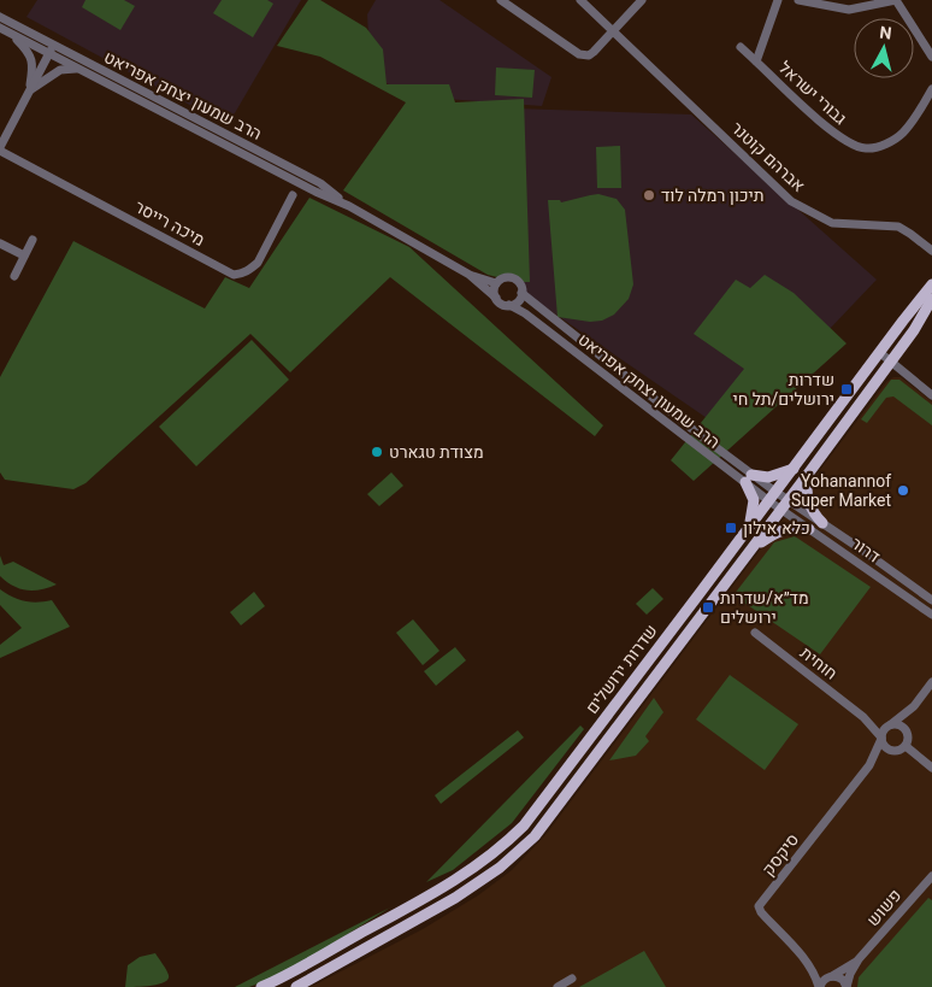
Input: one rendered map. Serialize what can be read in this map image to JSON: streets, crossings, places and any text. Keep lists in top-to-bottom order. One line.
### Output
{"streets":{"main road":["שדרות ירושלים"],"street":["גבורי ישראל","הרב שמעון יצחק אפריאט","אברהם קוטנר","מיכה רייסר","דרור","חוחית","סיקסק","פשוש"]},"crossings":[["הרב שמעון יצחק אפריאט","דרור"],["הרב שמעון יצחק אפריאט","שדרות ירושלים"],["דרור","שדרות ירושלים"],["חוחית","סיקסק"],["סיקסק","פשוש"]],"places":{"other":["תיכון רמלה לוד","מצודת טגארט","Yohanannof Super Market"],"transit":["שדרות ירושלים/תל חי","כלא אילון","מד״א/שדרות ירושלים"]},"north":"top"}
